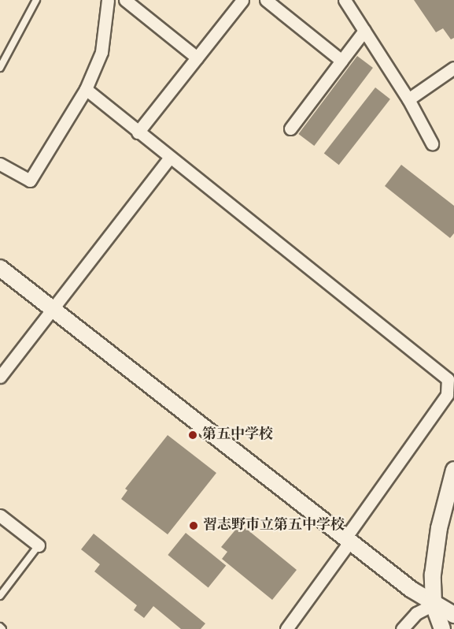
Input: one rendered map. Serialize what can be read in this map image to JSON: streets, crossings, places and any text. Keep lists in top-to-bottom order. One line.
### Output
{"places":["第五中学校","習志野市立第五中学校"]}
